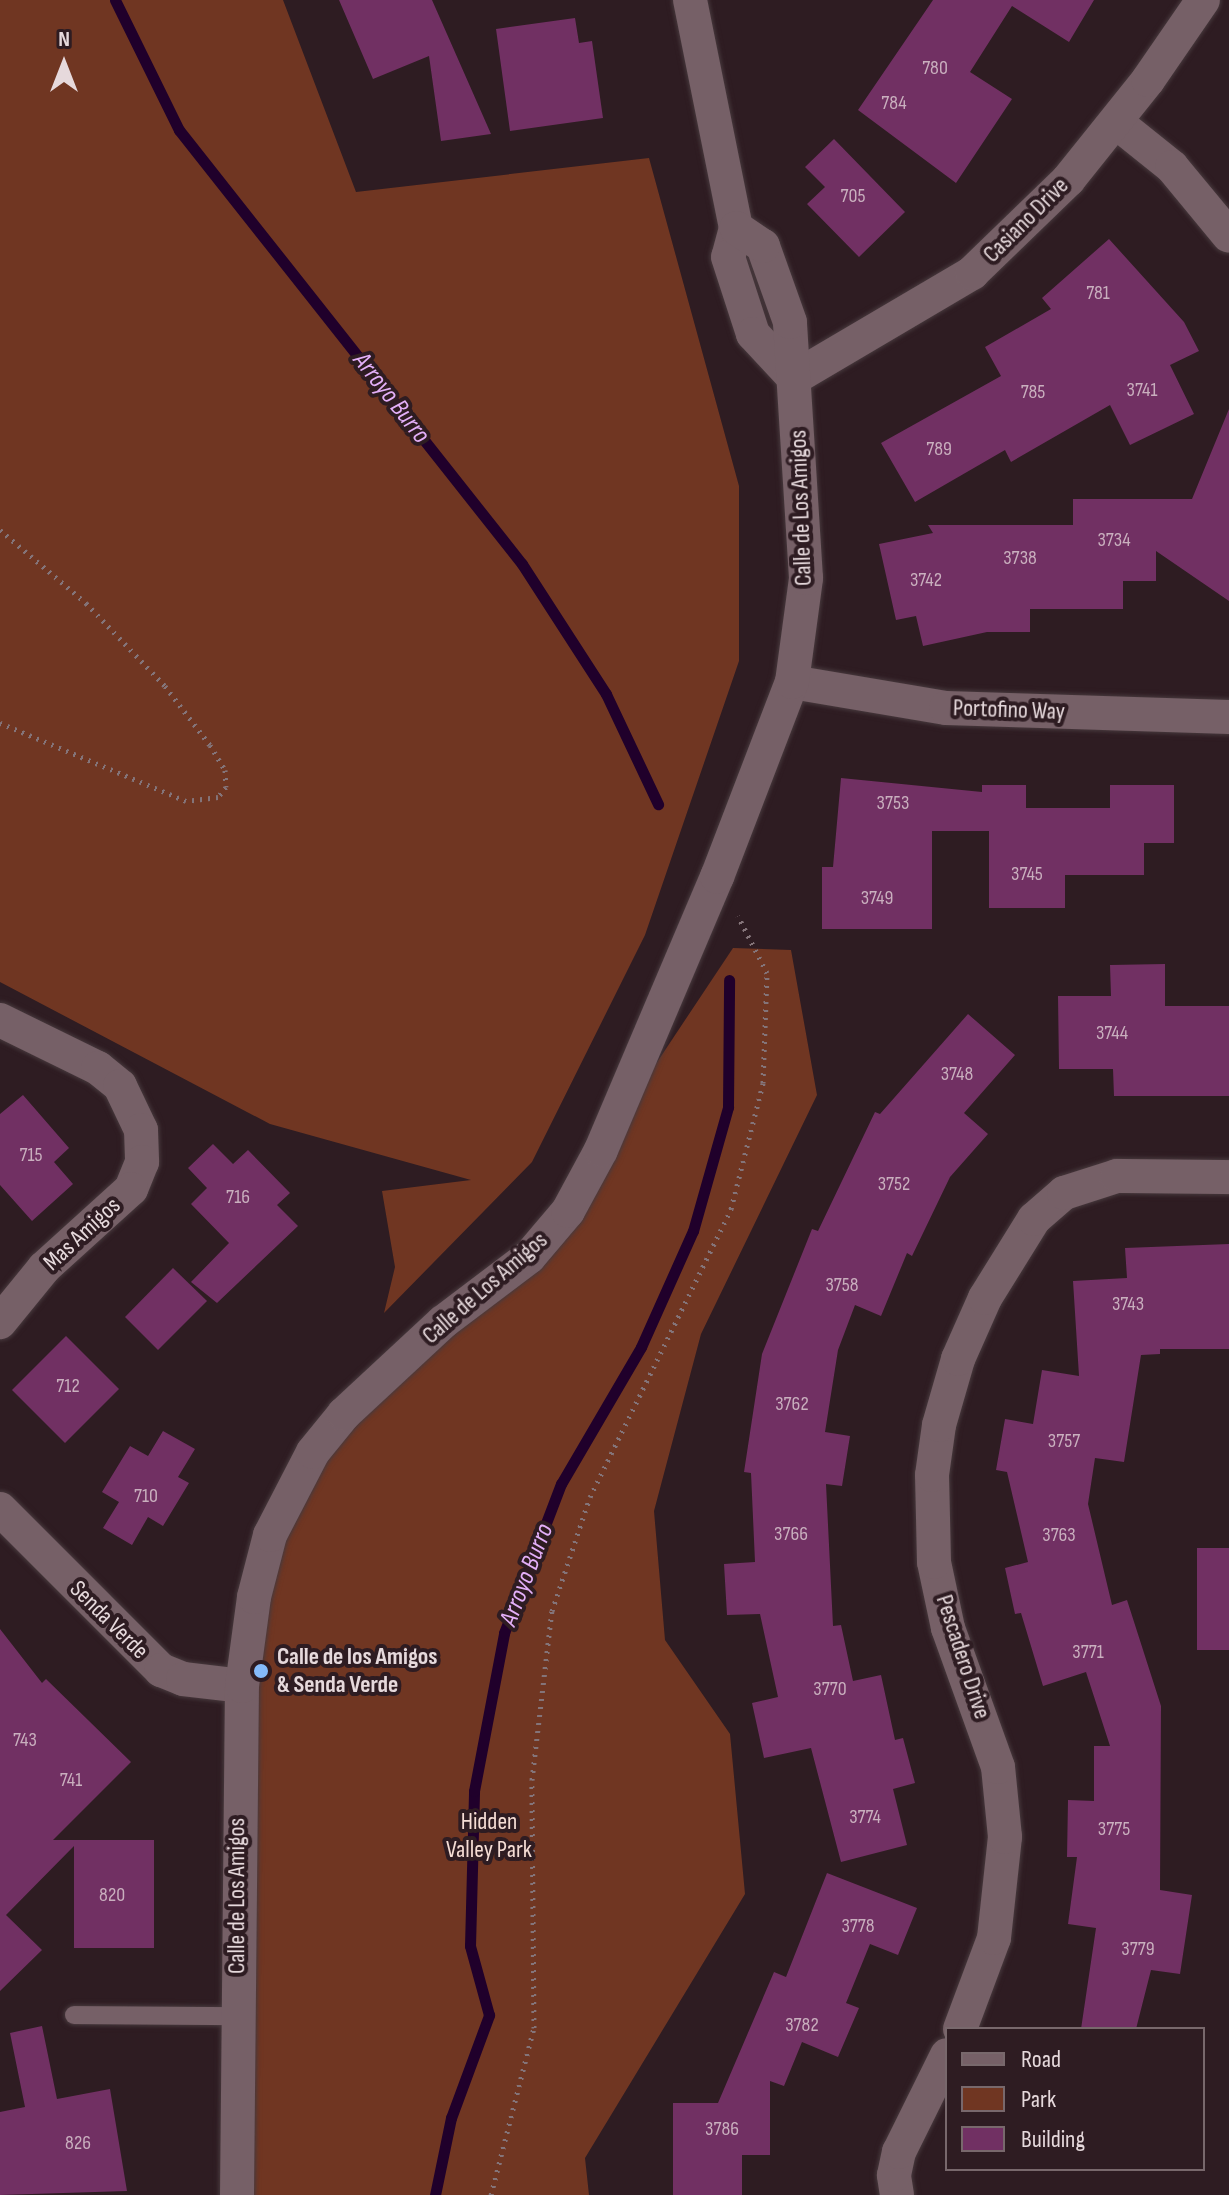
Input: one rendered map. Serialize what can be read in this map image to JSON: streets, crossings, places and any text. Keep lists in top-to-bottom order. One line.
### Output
{"streets":{"street":["Casiano Drive","Calle de Los Amigos","Portofino Way","Mas Amigos","Senda Verde","Pescadero Drive"]},"crossings":[["Casiano Drive","Calle de Los Amigos"],["Calle de Los Amigos","Portofino Way"],["Calle de Los Amigos","Senda Verde"]],"water":["Arroyo Burro"],"parks":["Hidden Valley Park"],"places":["Calle de los Amigos & Senda Verde"],"house_numbers":["780","784","705","781","3741","785","789","3734","3738","3742","3753","3745","3749","3744","3748","715","3752","716","3758","3743","712","3762","3757","710","3766","3763","3771","3770","743","741","3774","3775","820","3778","3779","3782","3786","826"],"legend":["Road","Park","Building"],"north":"top"}
